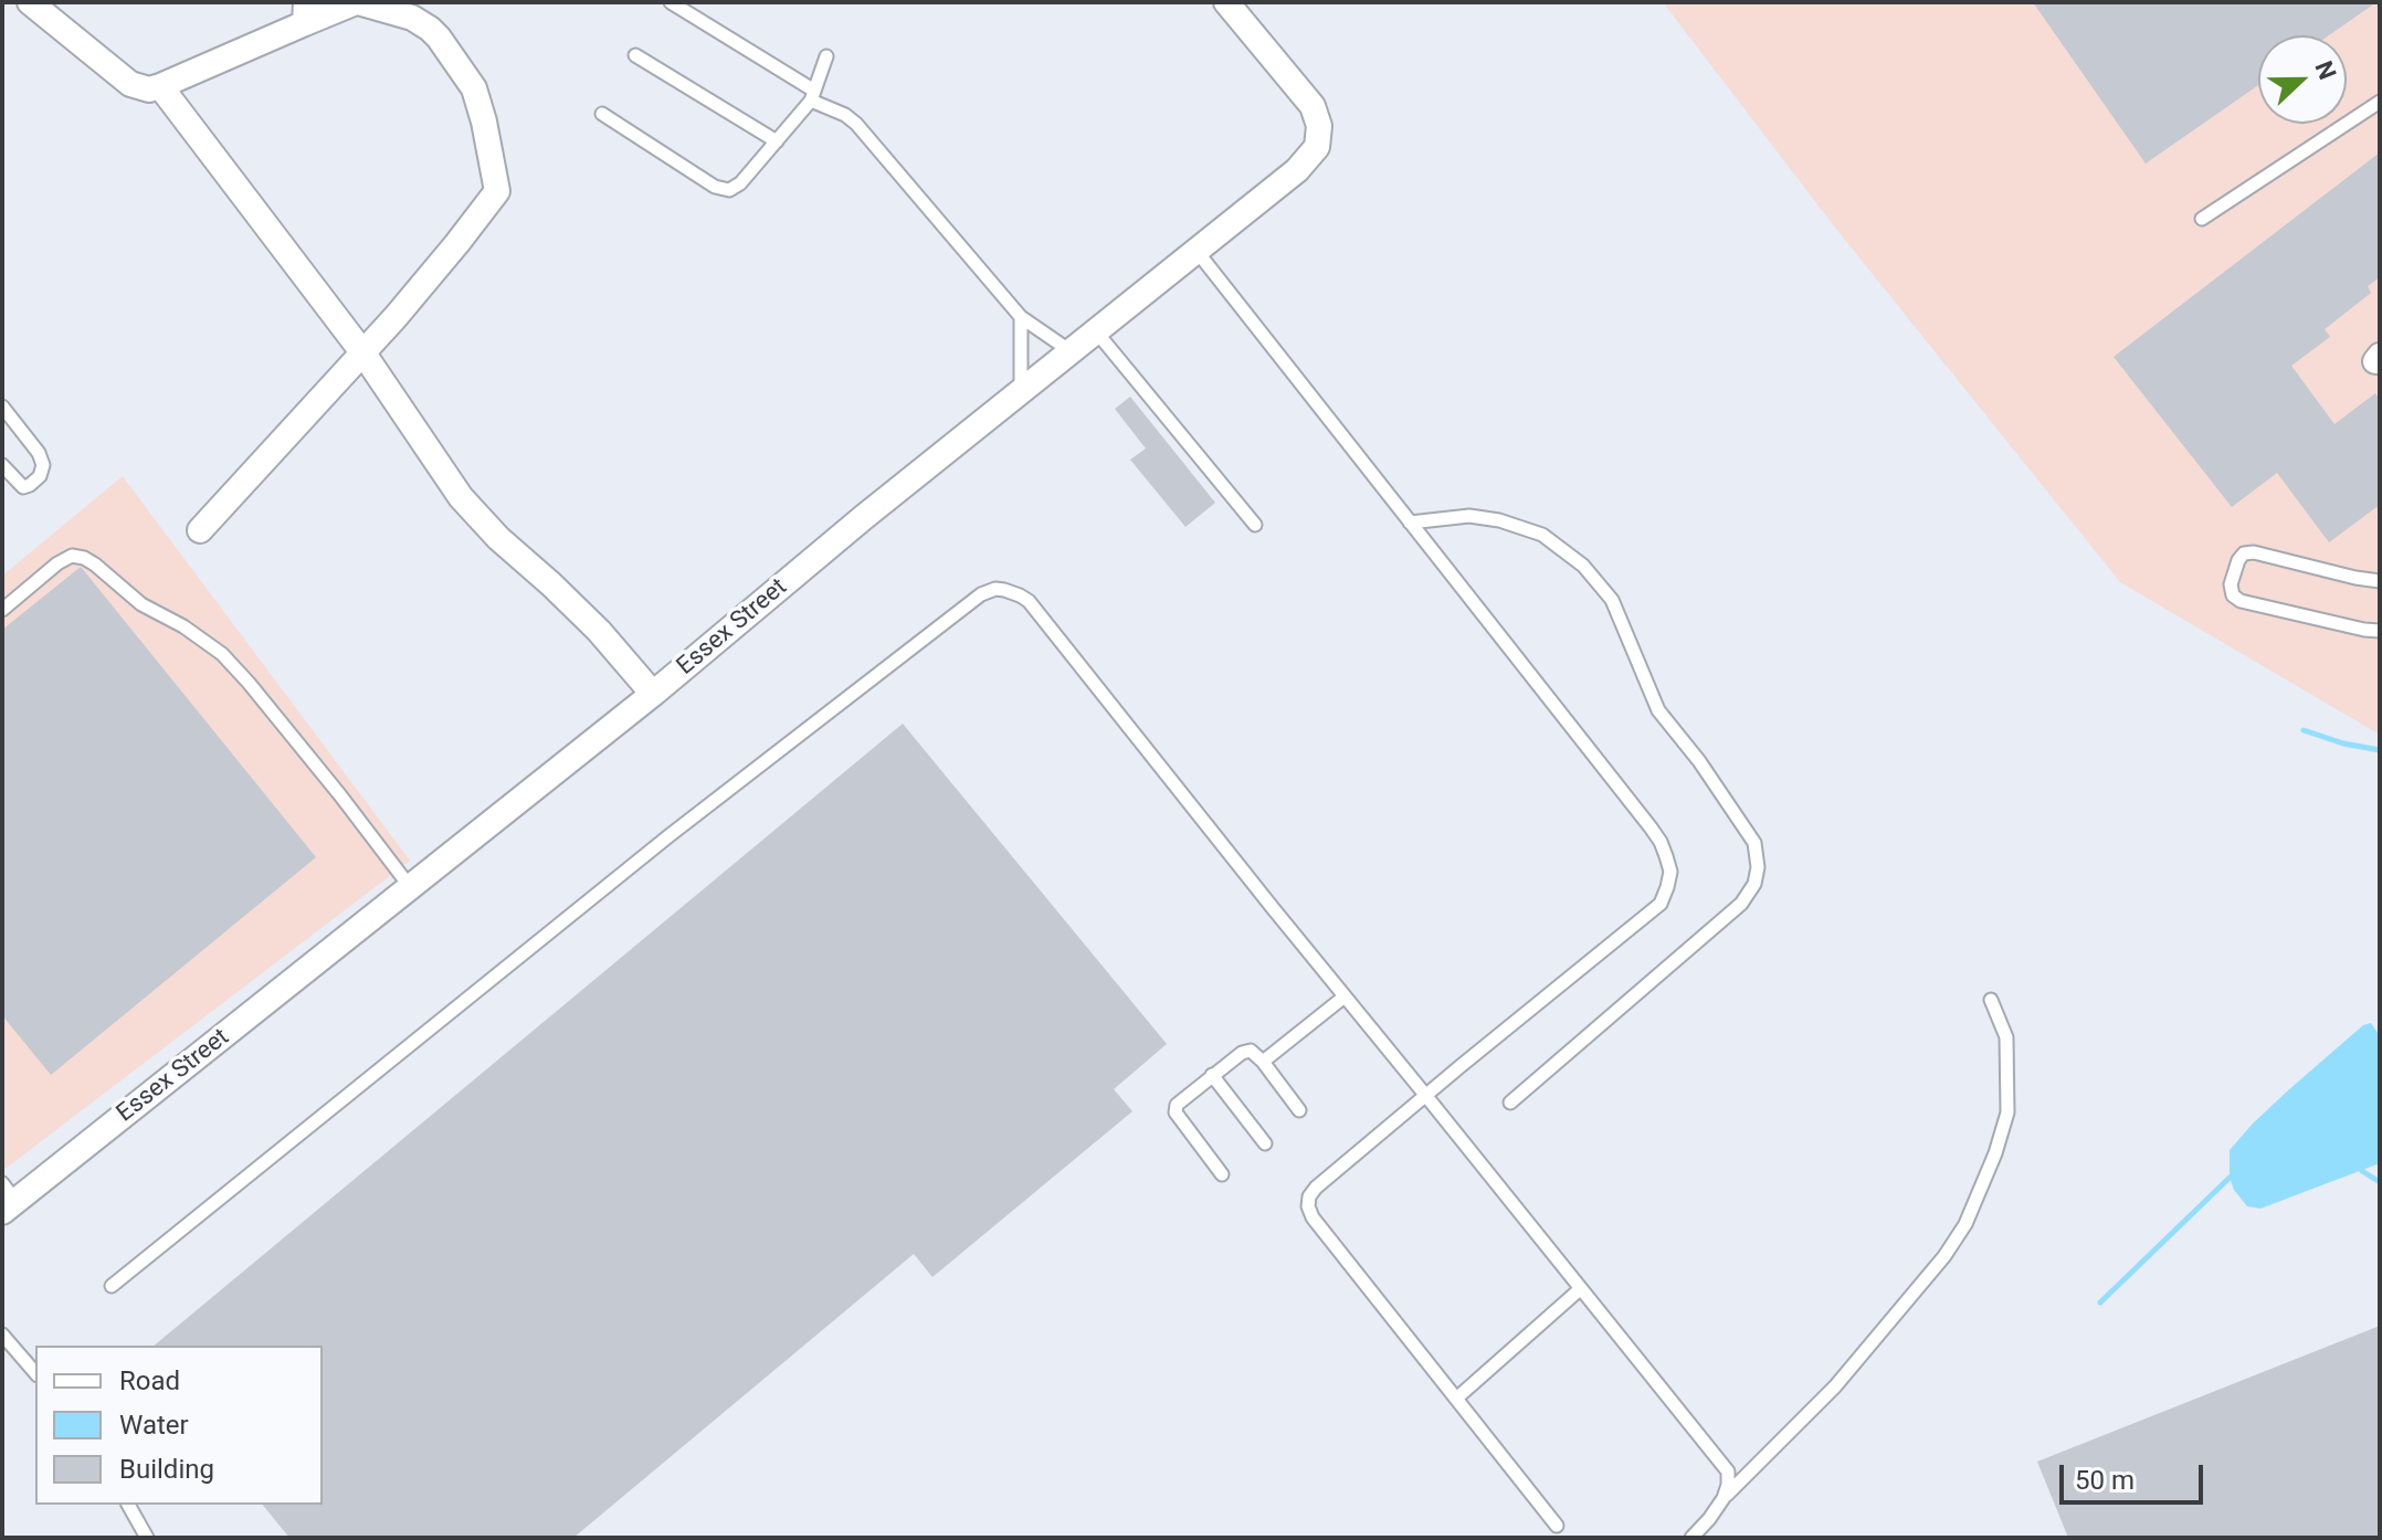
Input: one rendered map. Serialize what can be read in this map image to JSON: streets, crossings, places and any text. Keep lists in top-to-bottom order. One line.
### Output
{"streets":{"street":["Essex Street"]},"legend":["Road","Water","Building"],"scale_bar":"50 m","north":"right"}
